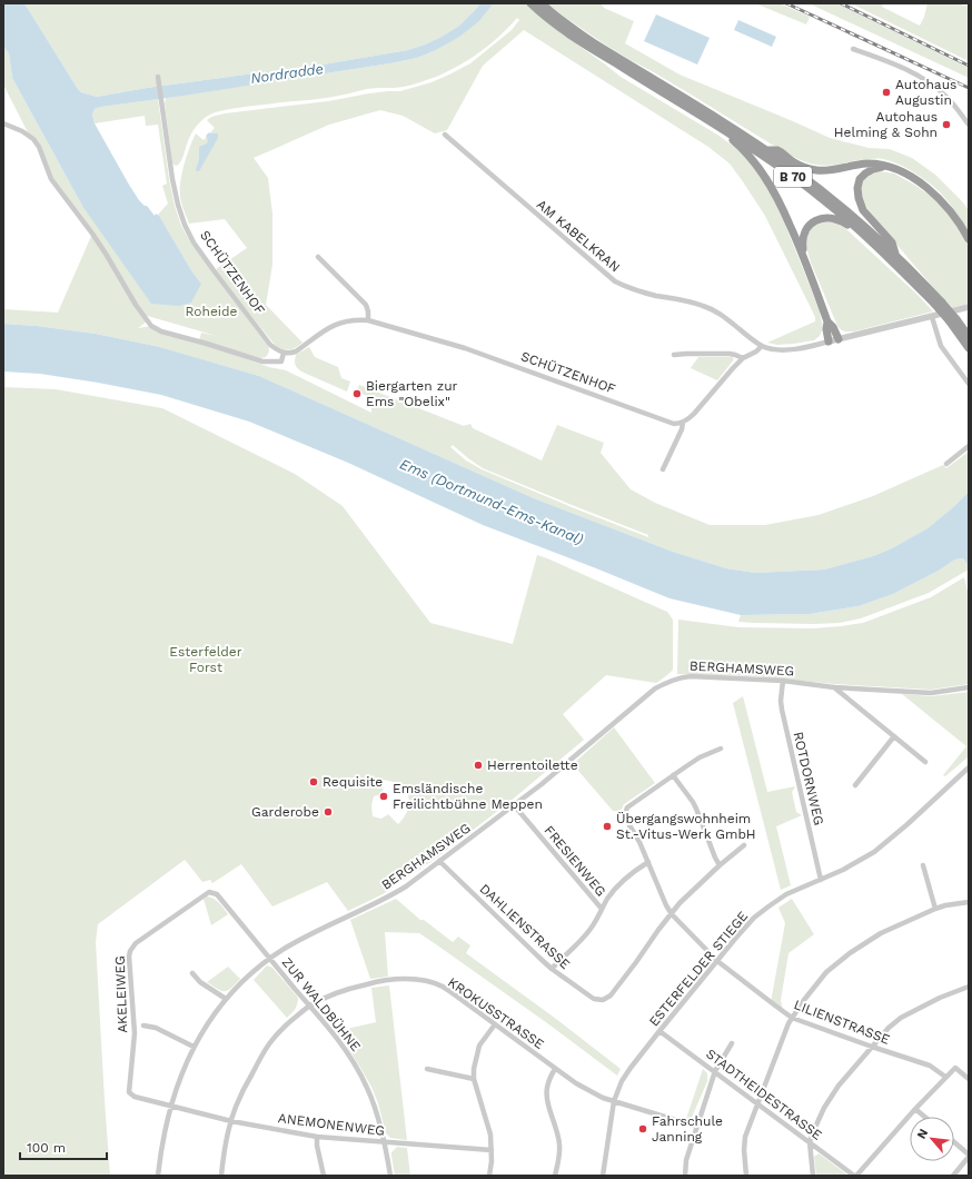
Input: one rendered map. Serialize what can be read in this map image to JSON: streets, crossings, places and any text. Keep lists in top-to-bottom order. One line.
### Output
{"streets":{"highway":["B 70"],"street":["AM KABELKRAN","SCHÜTZENHOF","BERGHAMSWEG","ROTDORNWEG","FRESIENWEG","DAHLIENSTRASSE","ESTERFELDER STIEGE","AKELEIWEG","ZUR WALDBÜHNE","KROKUSSTRASSE","LILIENSTRASSE","STADTHEIDESTRASSE","ANEMONENWEG"]},"crossings":[["BERGHAMSWEG","ROTDORNWEG"],["BERGHAMSWEG","FRESIENWEG"],["BERGHAMSWEG","DAHLIENSTRASSE"],["BERGHAMSWEG","AKELEIWEG"],["BERGHAMSWEG","ZUR WALDBÜHNE"],["BERGHAMSWEG","ANEMONENWEG"],["ROTDORNWEG","ESTERFELDER STIEGE"],["DAHLIENSTRASSE","LILIENSTRASSE"],["ESTERFELDER STIEGE","KROKUSSTRASSE"],["ESTERFELDER STIEGE","LILIENSTRASSE"],["ESTERFELDER STIEGE","STADTHEIDESTRASSE"],["AKELEIWEG","ZUR WALDBÜHNE"],["AKELEIWEG","ANEMONENWEG"],["ZUR WALDBÜHNE","KROKUSSTRASSE"],["ZUR WALDBÜHNE","ANEMONENWEG"],["KROKUSSTRASSE","ANEMONENWEG"]],"water":["Nordradde","Ems (Dortmund-Ems-Kanal)"],"parks":["Roheide","Esterfelder Forst"],"places":["Autohaus Augustin","Autohaus Helming & Sohn","Biergarten zur Ems \"Obelix\"","Herrentoilette","Requisite","Emsländische Freilichtbühne Meppen","Garderobe","Übergangswohnheim St.-Vitus-Werk GmbH","Fahrschule Janning"],"scale_bar":"100 m","north":"top left"}
